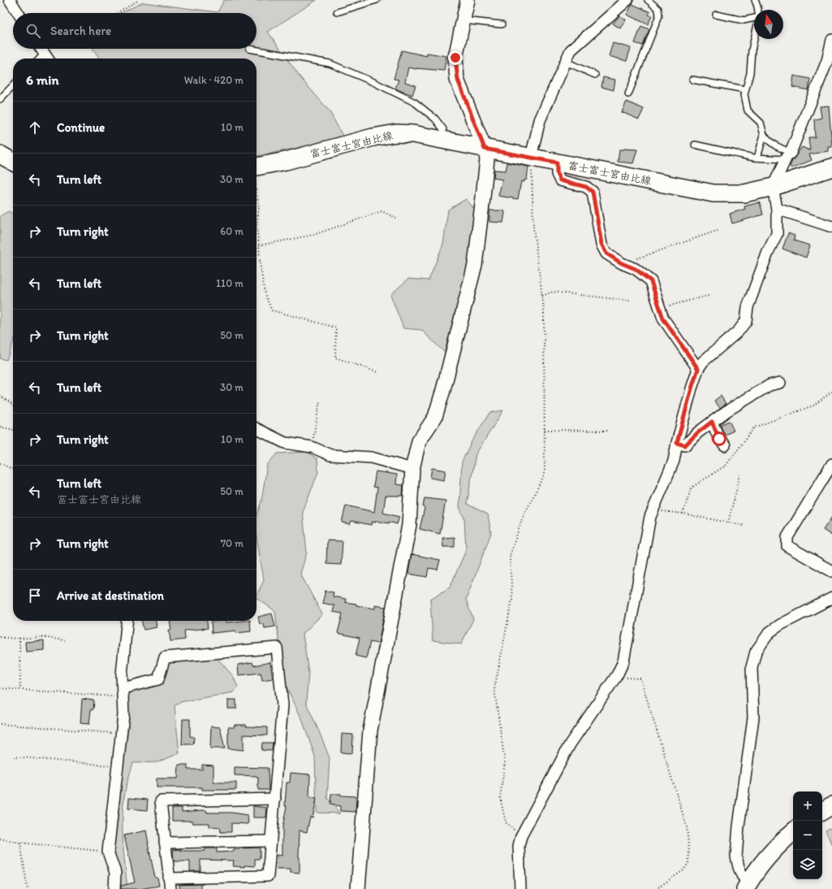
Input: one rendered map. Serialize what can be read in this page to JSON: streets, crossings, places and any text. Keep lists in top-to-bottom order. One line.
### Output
{"streets":{"main road":["富士富士宮由比線"]},"north":"top","page":{"search":"Search here","heading":["6 min","Walk · 420 m"],"list":[["Continue","10 m"],["Turn left","30 m"],["Turn right","60 m"],["Turn left","110 m"],["Turn right","50 m"],["Turn left","30 m"],["Turn right","10 m"],["Turn left","富士富士宮由比線","50 m"],["Turn right","70 m"],"Arrive at destination"],"map_buttons":["+","−"]}}
